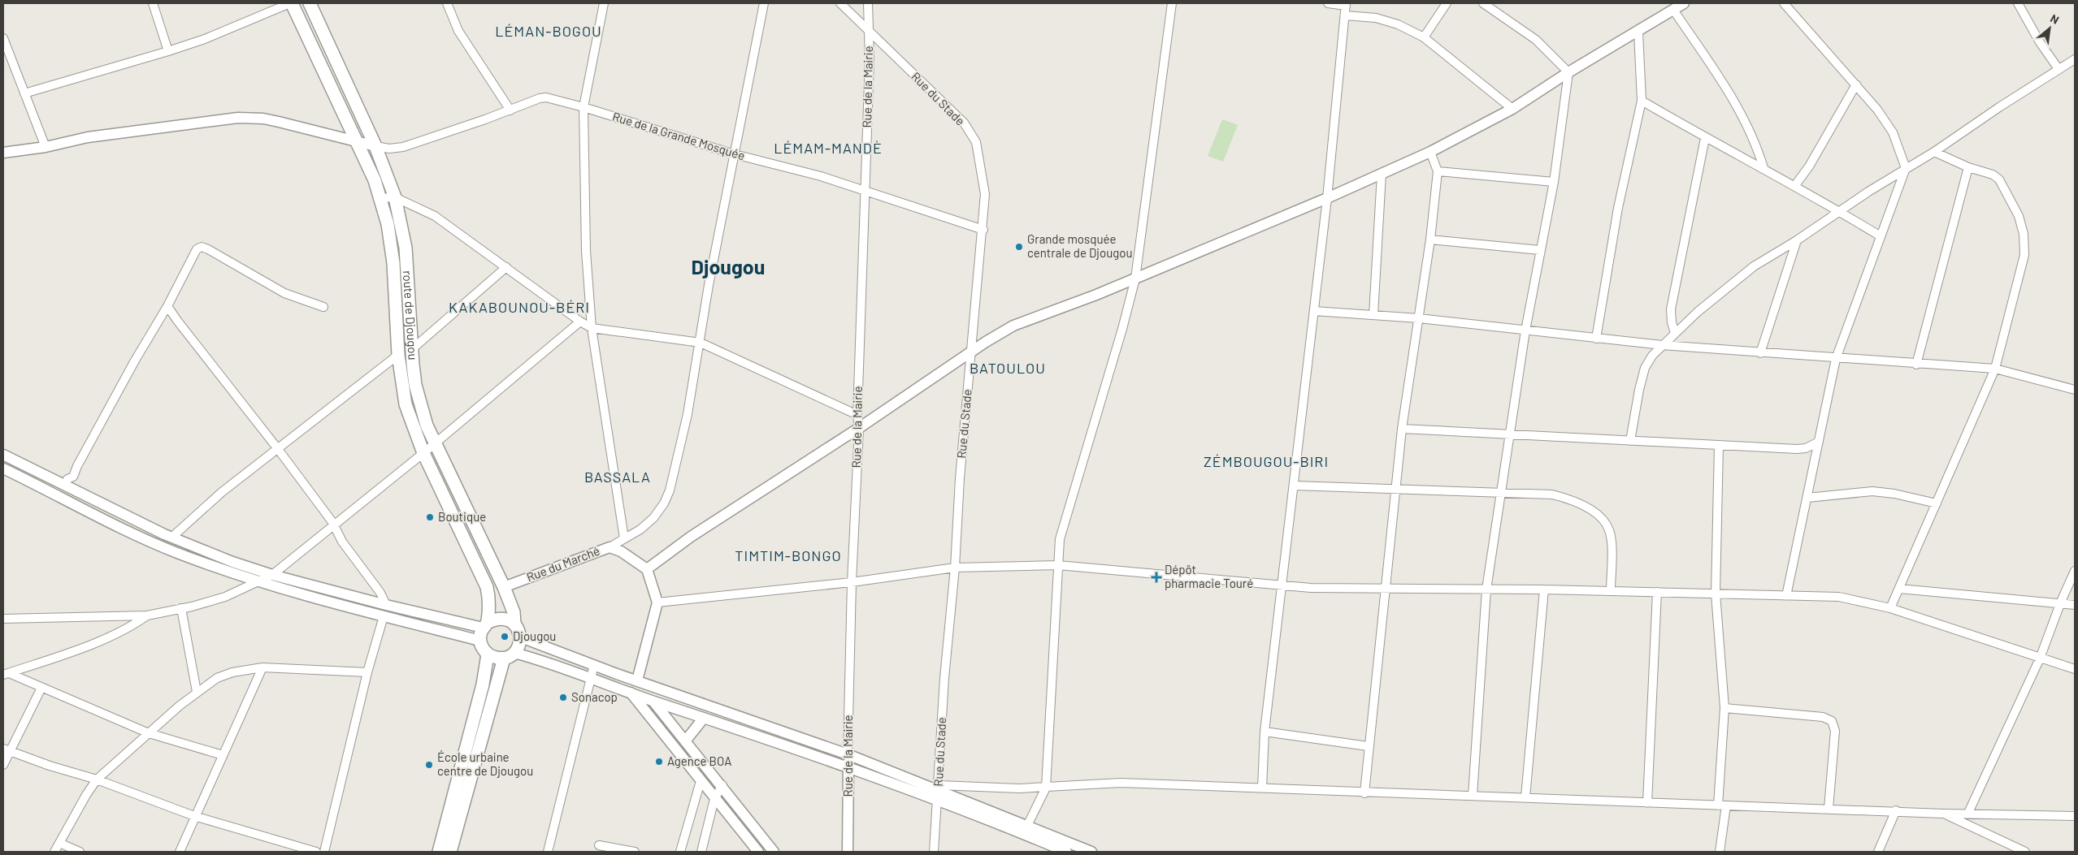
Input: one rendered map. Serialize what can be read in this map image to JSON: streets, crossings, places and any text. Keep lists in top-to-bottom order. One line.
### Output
{"streets":{"highway":["route de Djougou"],"main road":["Rue de la Mairie","Rue du Marché"],"street":["Rue du Stade","Rue de la Grande Mosquée"]},"crossings":[["Rue de la Mairie","Rue du Stade"],["Rue de la Mairie","Rue de la Grande Mosquée"],["Rue du Stade","Rue de la Grande Mosquée"],["Rue de la Grande Mosquée","route de Djougou"],["route de Djougou","Rue du Marché"]],"districts":["LÉMAN-BOGOU","LÉMAM-MANDÈ","Djougou","KAKABOUNOU-BÉRI","BATOULOU","ZÉMBOUGOU-BIRI","BASSALA","TIMTIM-BONGO"],"places":{"other":["Grande mosquée centrale de Djougou","Boutique","Djougou","Sonacop","Agence BOA","École urbaine centre de Djougou"],"health":["Dépôt pharmacie Touré"]},"north":"top right"}
